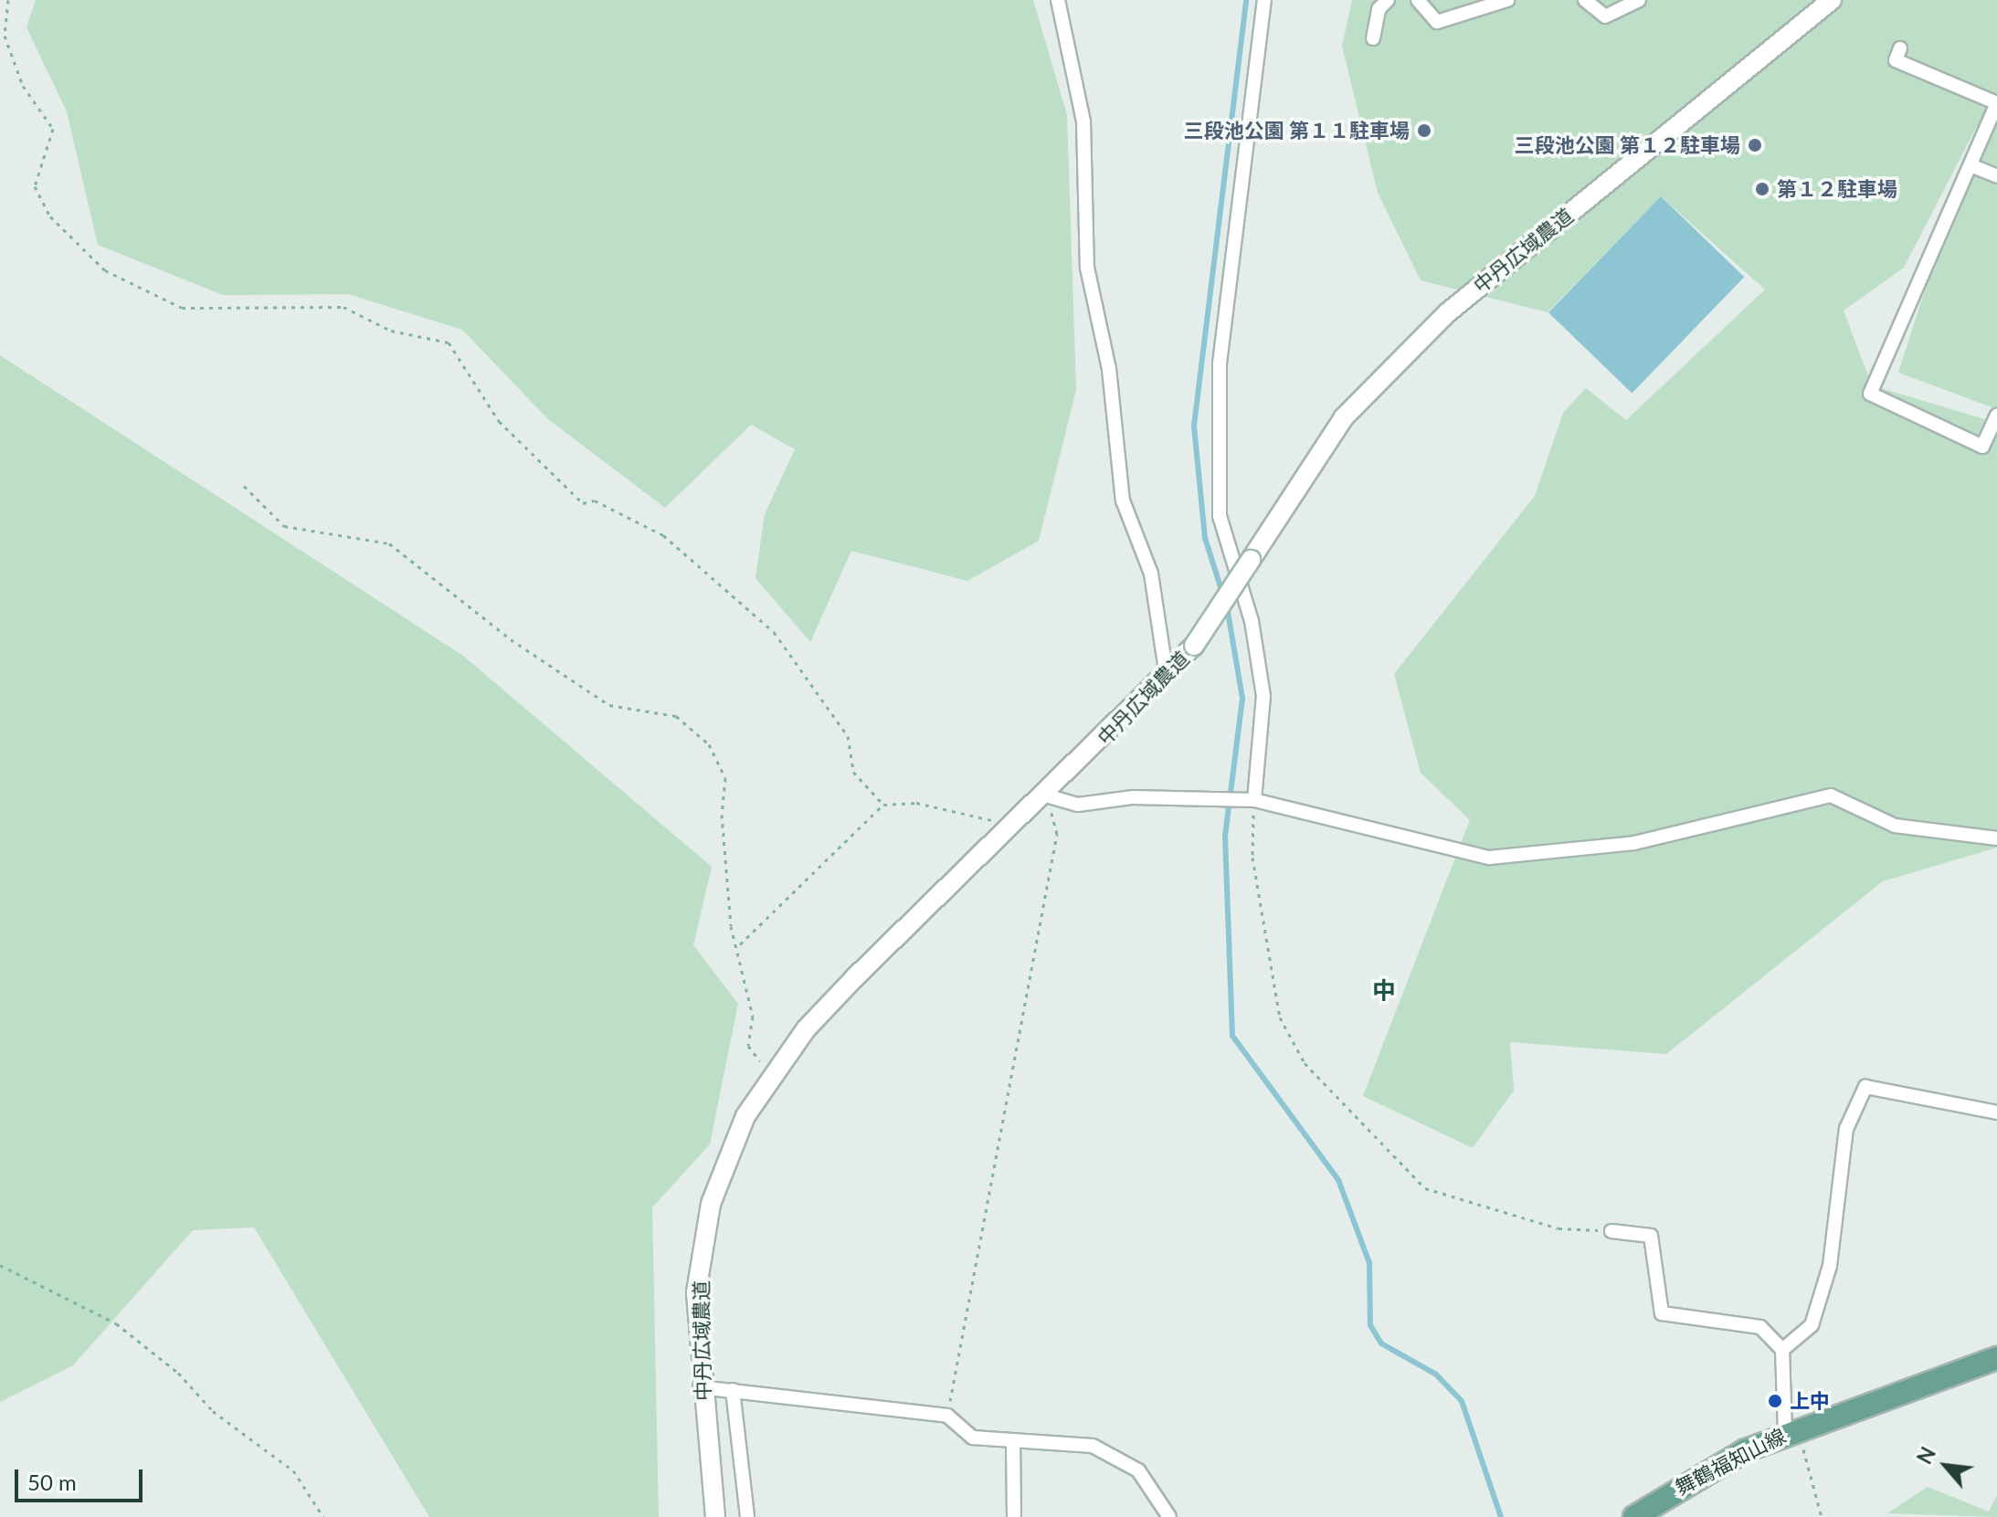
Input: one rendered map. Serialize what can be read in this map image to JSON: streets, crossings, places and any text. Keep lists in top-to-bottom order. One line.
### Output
{"streets":{"main road":["舞鶴福知山線"],"street":["中丹広域農道"]},"districts":["中"],"places":["三段池公園 第１１駐車場","三段池公園 第１２駐車場","第１２駐車場","上中"],"scale_bar":"50 m","north":"top left"}
